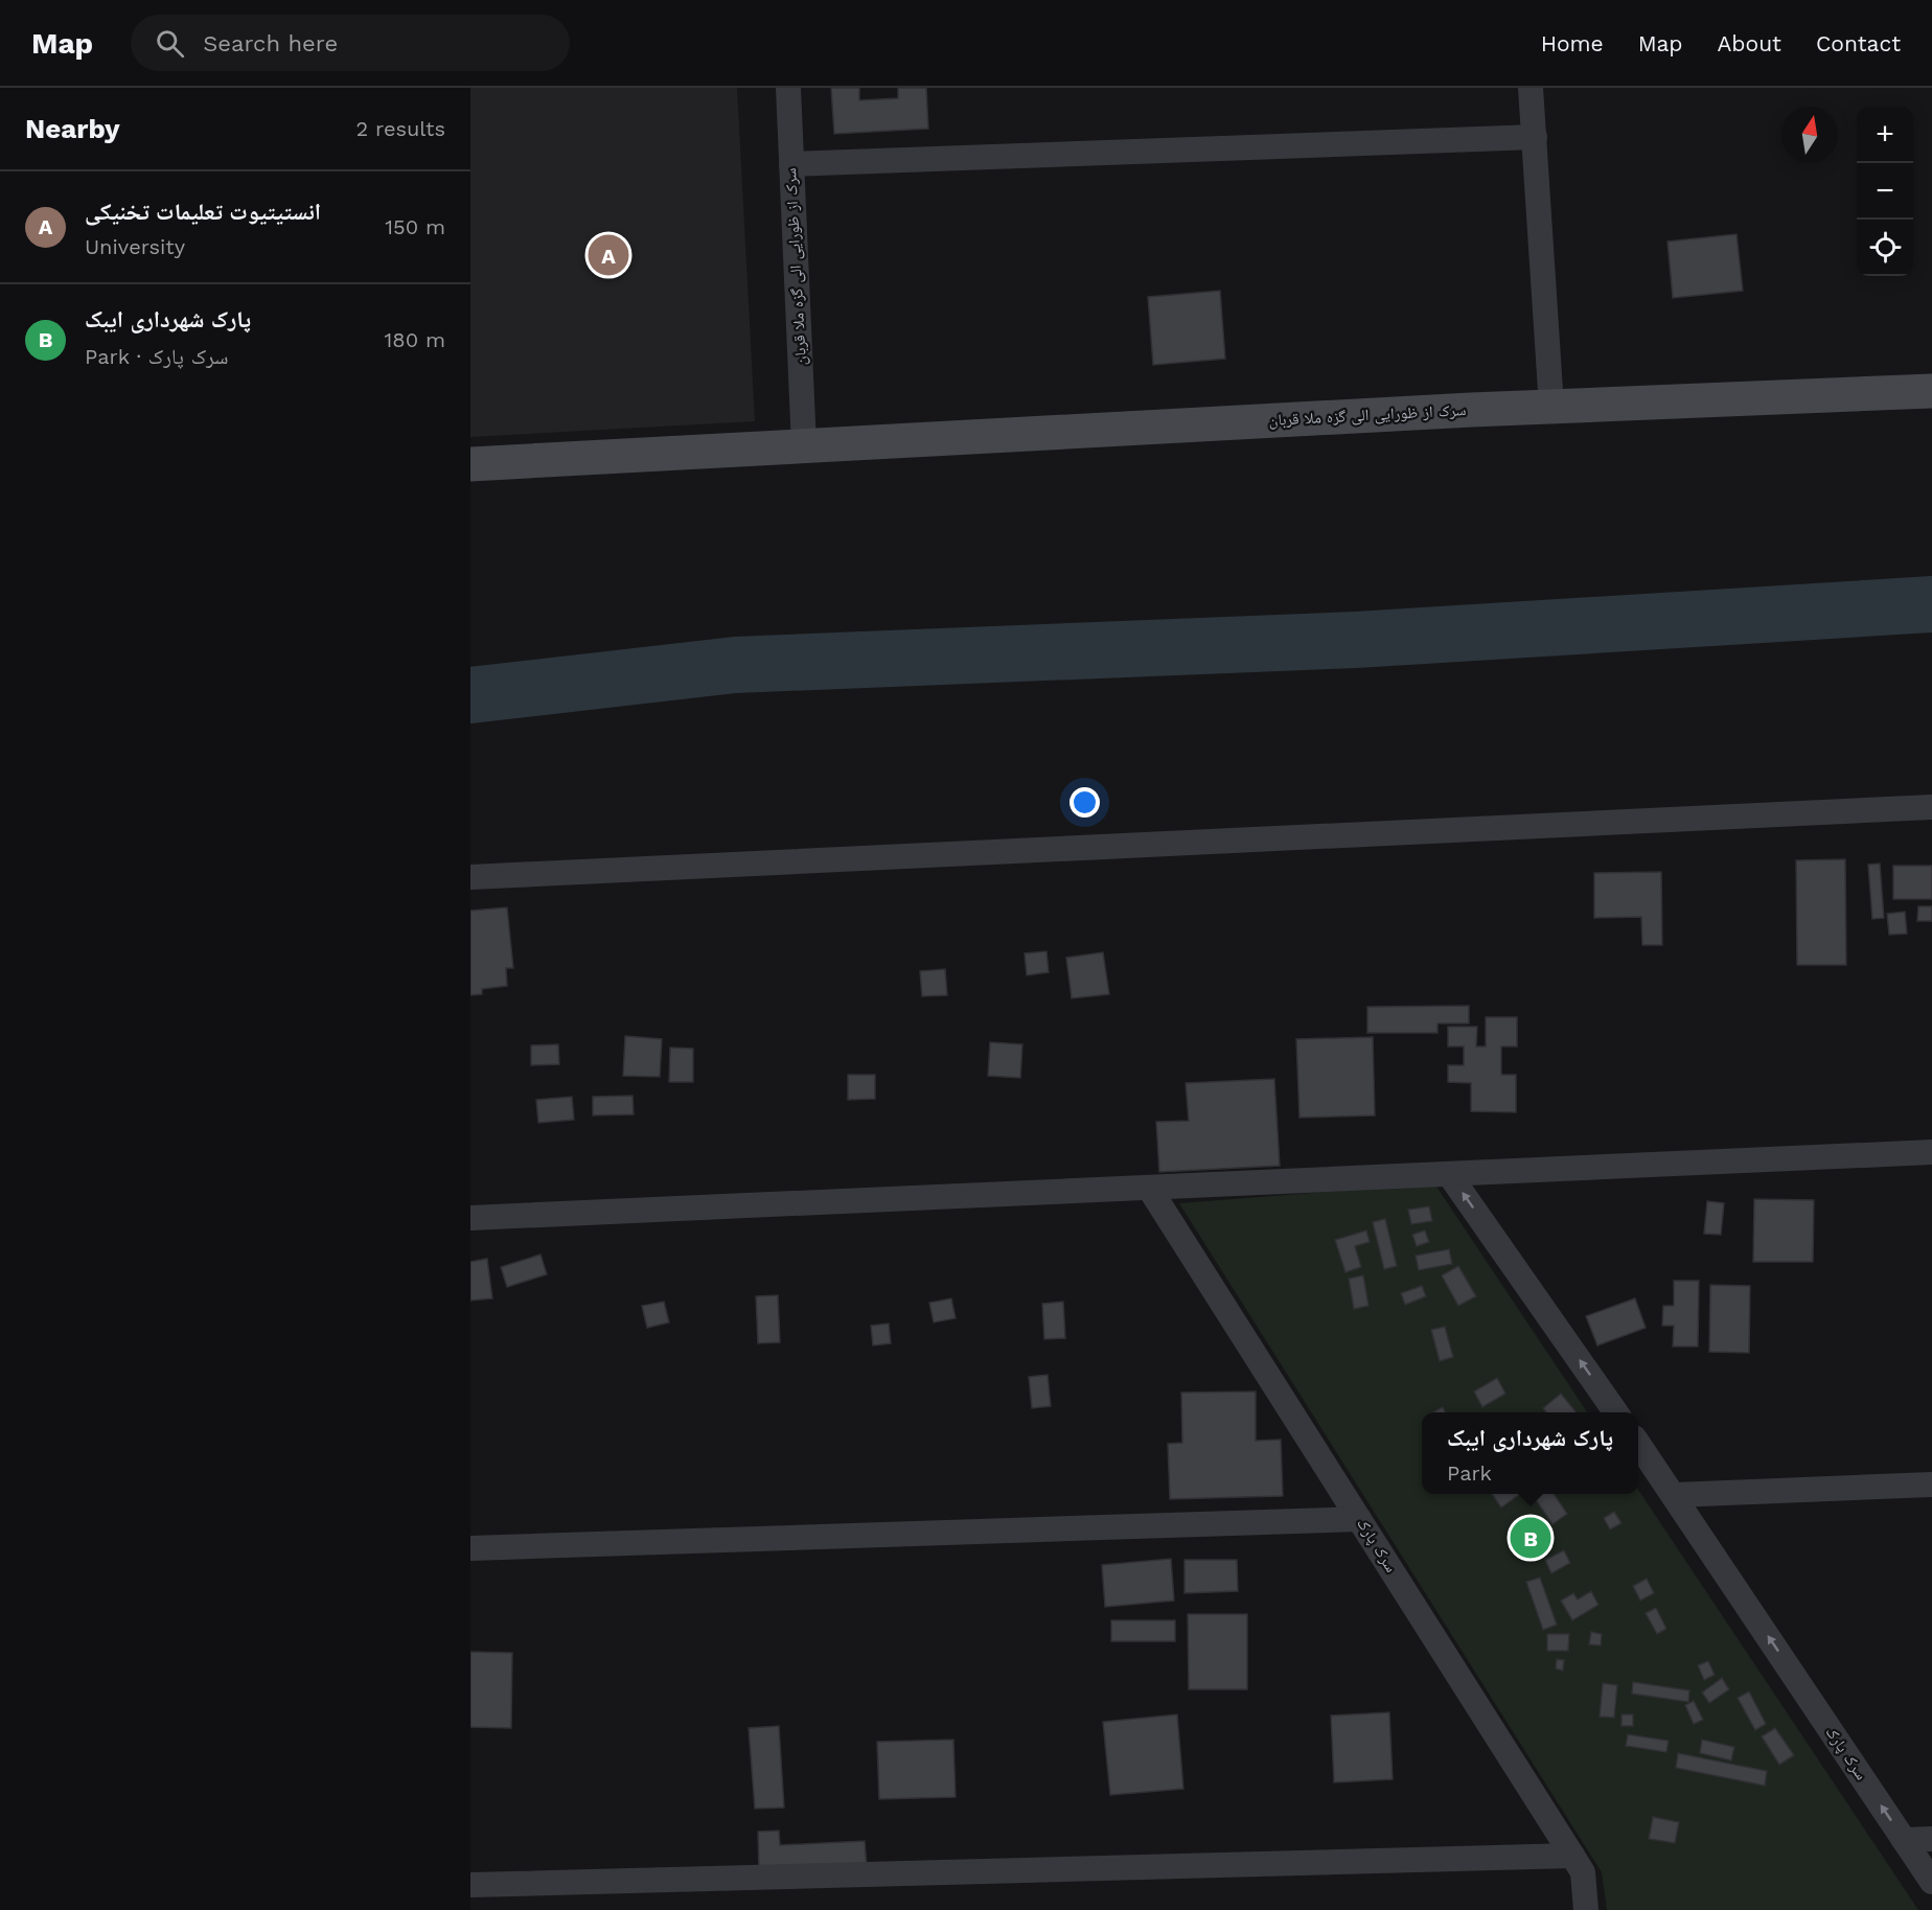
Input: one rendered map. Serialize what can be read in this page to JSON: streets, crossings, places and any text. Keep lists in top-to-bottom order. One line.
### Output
{"streets":{"street":["سرک از ظورایی الی گزه ملا قربان","سرک پارک"]},"north":"top","page":{"header":"Map","search":"Search here","nav":["Home","Map","About","Contact"],"heading":["Nearby","2 results"],"map_buttons":["+","−"],"list":[{"mark":"A","name":"انستیتیوت تعلیمات تخنیکی","note":"University","value":"150 m"},{"mark":"B","name":"پارک شهرداری ایبک","note":"Park · سرک پارک","value":"180 m"}],"pins":["A","B"],"popup":["پارک شهرداری ایبک","Park"]}}
